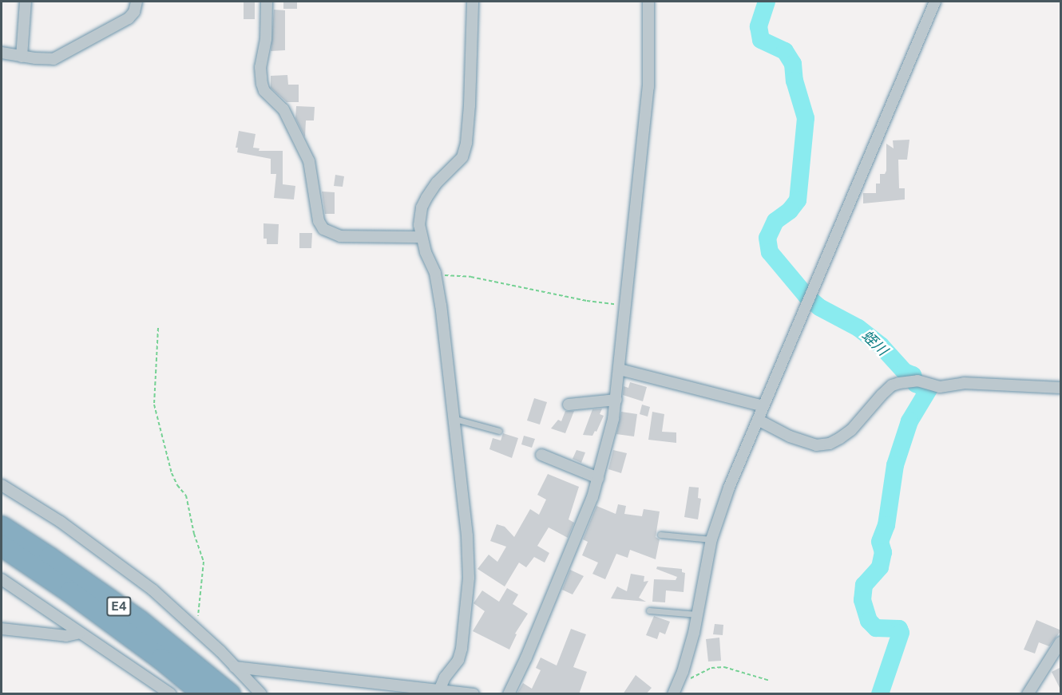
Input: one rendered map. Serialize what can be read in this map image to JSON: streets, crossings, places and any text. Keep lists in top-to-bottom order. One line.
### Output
{"streets":{"highway":["E4"]},"water":["蛭川"]}
